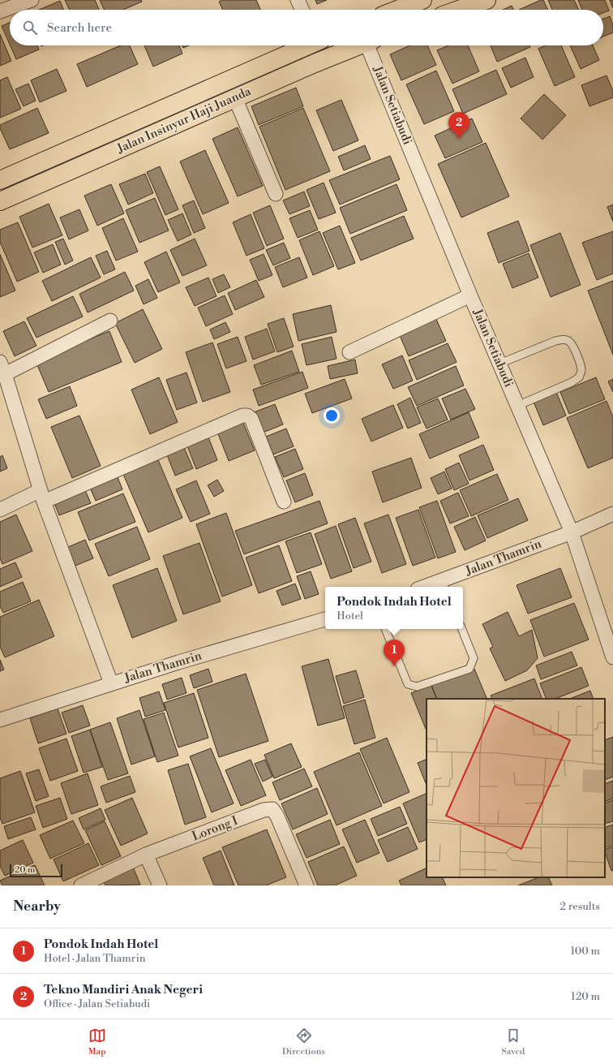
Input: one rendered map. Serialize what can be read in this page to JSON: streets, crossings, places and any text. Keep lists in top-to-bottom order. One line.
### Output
{"streets":{"main road":["Jalan Insinyur Haji Juanda"],"street":["Jalan Setiabudi","Jalan Thamrin","Lorong I"]},"crossings":[["Jalan Setiabudi","Jalan Thamrin"]],"scale_bar":"20 m","page":{"search":"Search here","pins":["2","1"],"popup":["Pondok Indah Hotel","Hotel"],"scale":"20 m","heading":["Nearby","2 results"],"list":[{"mark":"1","name":"Pondok Indah Hotel","note":"Hotel · Jalan Thamrin","value":"100 m"},{"mark":"2","name":"Tekno Mandiri Anak Negeri","note":"Office · Jalan Setiabudi","value":"120 m"}],"nav":["Map","Directions","Saved"]}}
